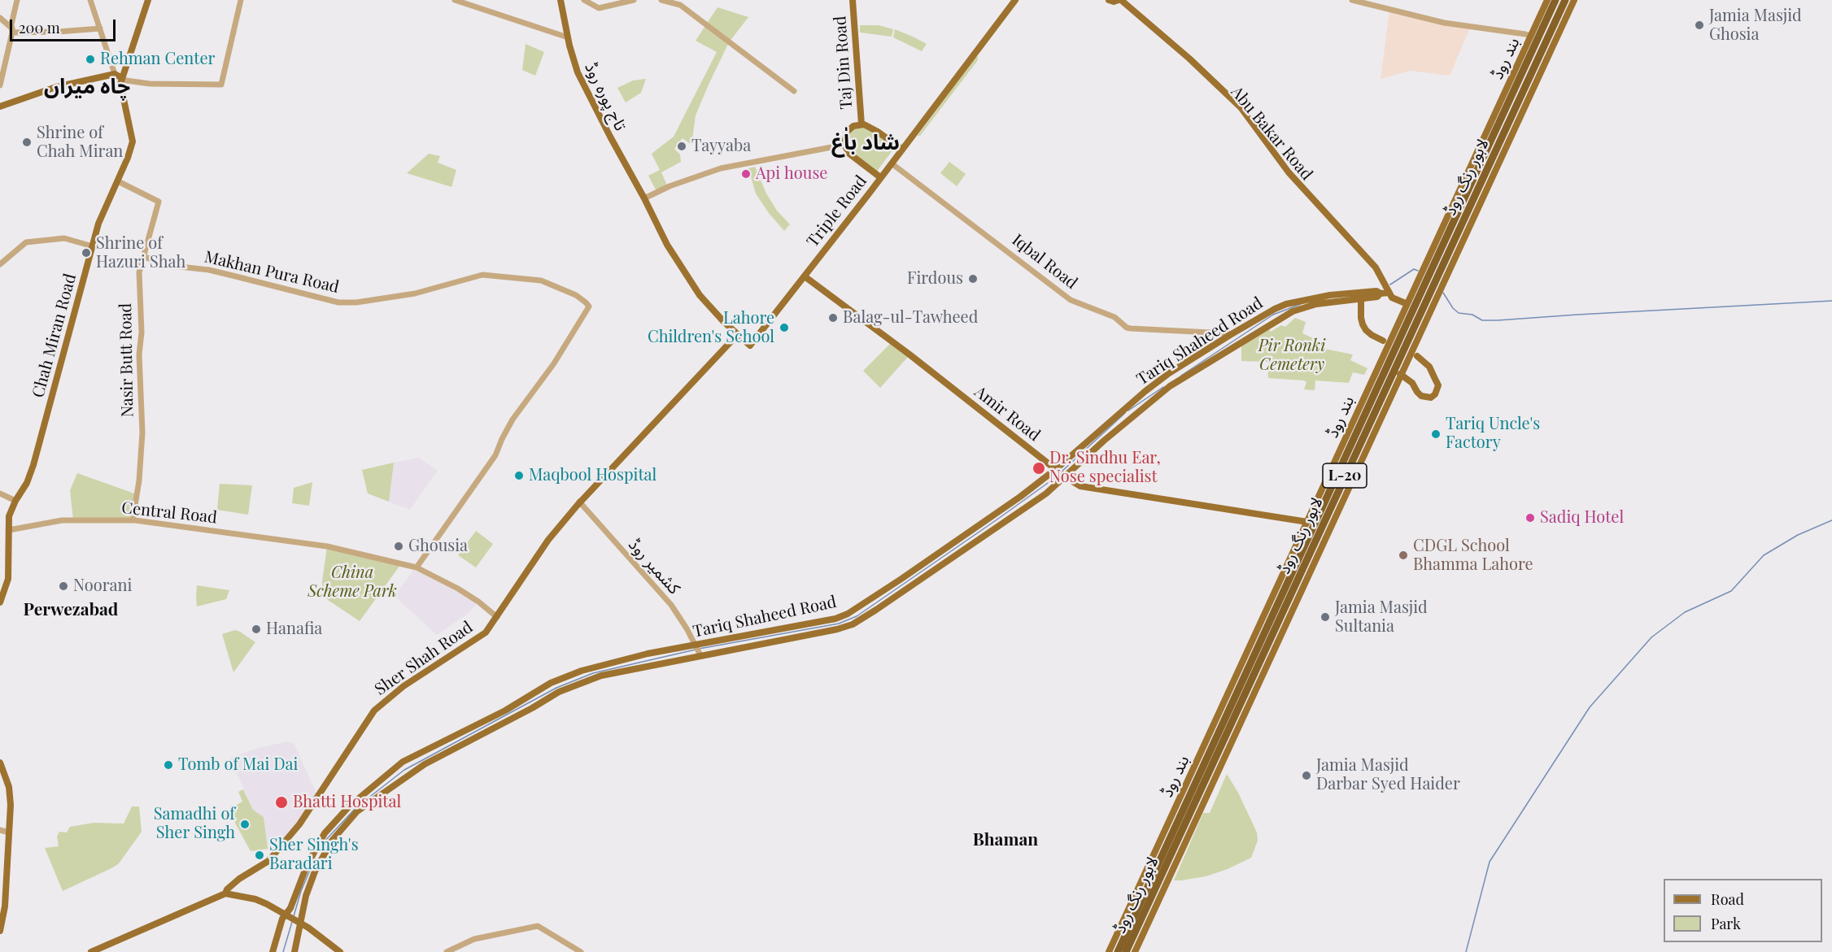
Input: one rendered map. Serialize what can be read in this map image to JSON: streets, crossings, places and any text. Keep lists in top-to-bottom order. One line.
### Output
{"streets":{"highway":["لاہور رنگ روڈ","L-20"],"main road":["بند روڈ","Taj Din Road","تاج پورہ روڈ","Abu Bakar Road","Triple Road","Chah Miran Road","Tariq Shaheed Road","Amir Road","Sher Shah Road"],"street":["Iqbal Road","Makhan Pura Road","Nasir Butt Road","Central Road","کشمیر روڈ"]},"crossings":[["بند روڈ","Abu Bakar Road"],["بند روڈ","Amir Road"],["تاج پورہ روڈ","Triple Road"],["تاج پورہ روڈ","Sher Shah Road"],["Abu Bakar Road","Tariq Shaheed Road"],["Triple Road","Iqbal Road"],["Triple Road","Amir Road"],["Iqbal Road","Tariq Shaheed Road"],["Makhan Pura Road","Nasir Butt Road"],["Makhan Pura Road","Central Road"],["Chah Miran Road","Nasir Butt Road"],["Chah Miran Road","Central Road"],["Tariq Shaheed Road","Amir Road"],["Tariq Shaheed Road","کشمیر روڈ"],["Nasir Butt Road","Central Road"],["Central Road","Sher Shah Road"],["کشمیر روڈ","Sher Shah Road"]],"districts":["چاہ میراں","شاد باٰغ","Perwezabad","Bhaman"],"parks":["Pir Ronki Cemetery","China Scheme Park"],"places":["Jamia Masjid Ghosia","Rehman Center","Shrine of Chah Miran","Tayyaba","Api house","Shrine of Hazuri Shah","Firdous","Balag-ul-Tawheed","Lahore Children's School","Tariq Uncle's Factory","Dr. Sindhu Ear, Nose specialist","Maqbool Hospital","Sadiq Hotel","Ghousia","CDGL School Bhamma Lahore","Noorani","Jamia Masjid Sultania","Hanafia","Tomb of Mai Dai","Jamia Masjid Darbar Syed Haider","Bhatti Hospital","Samadhi of Sher Singh","Sher Singh's Baradari"],"legend":["Road","Park"],"scale_bar":"200 m"}
